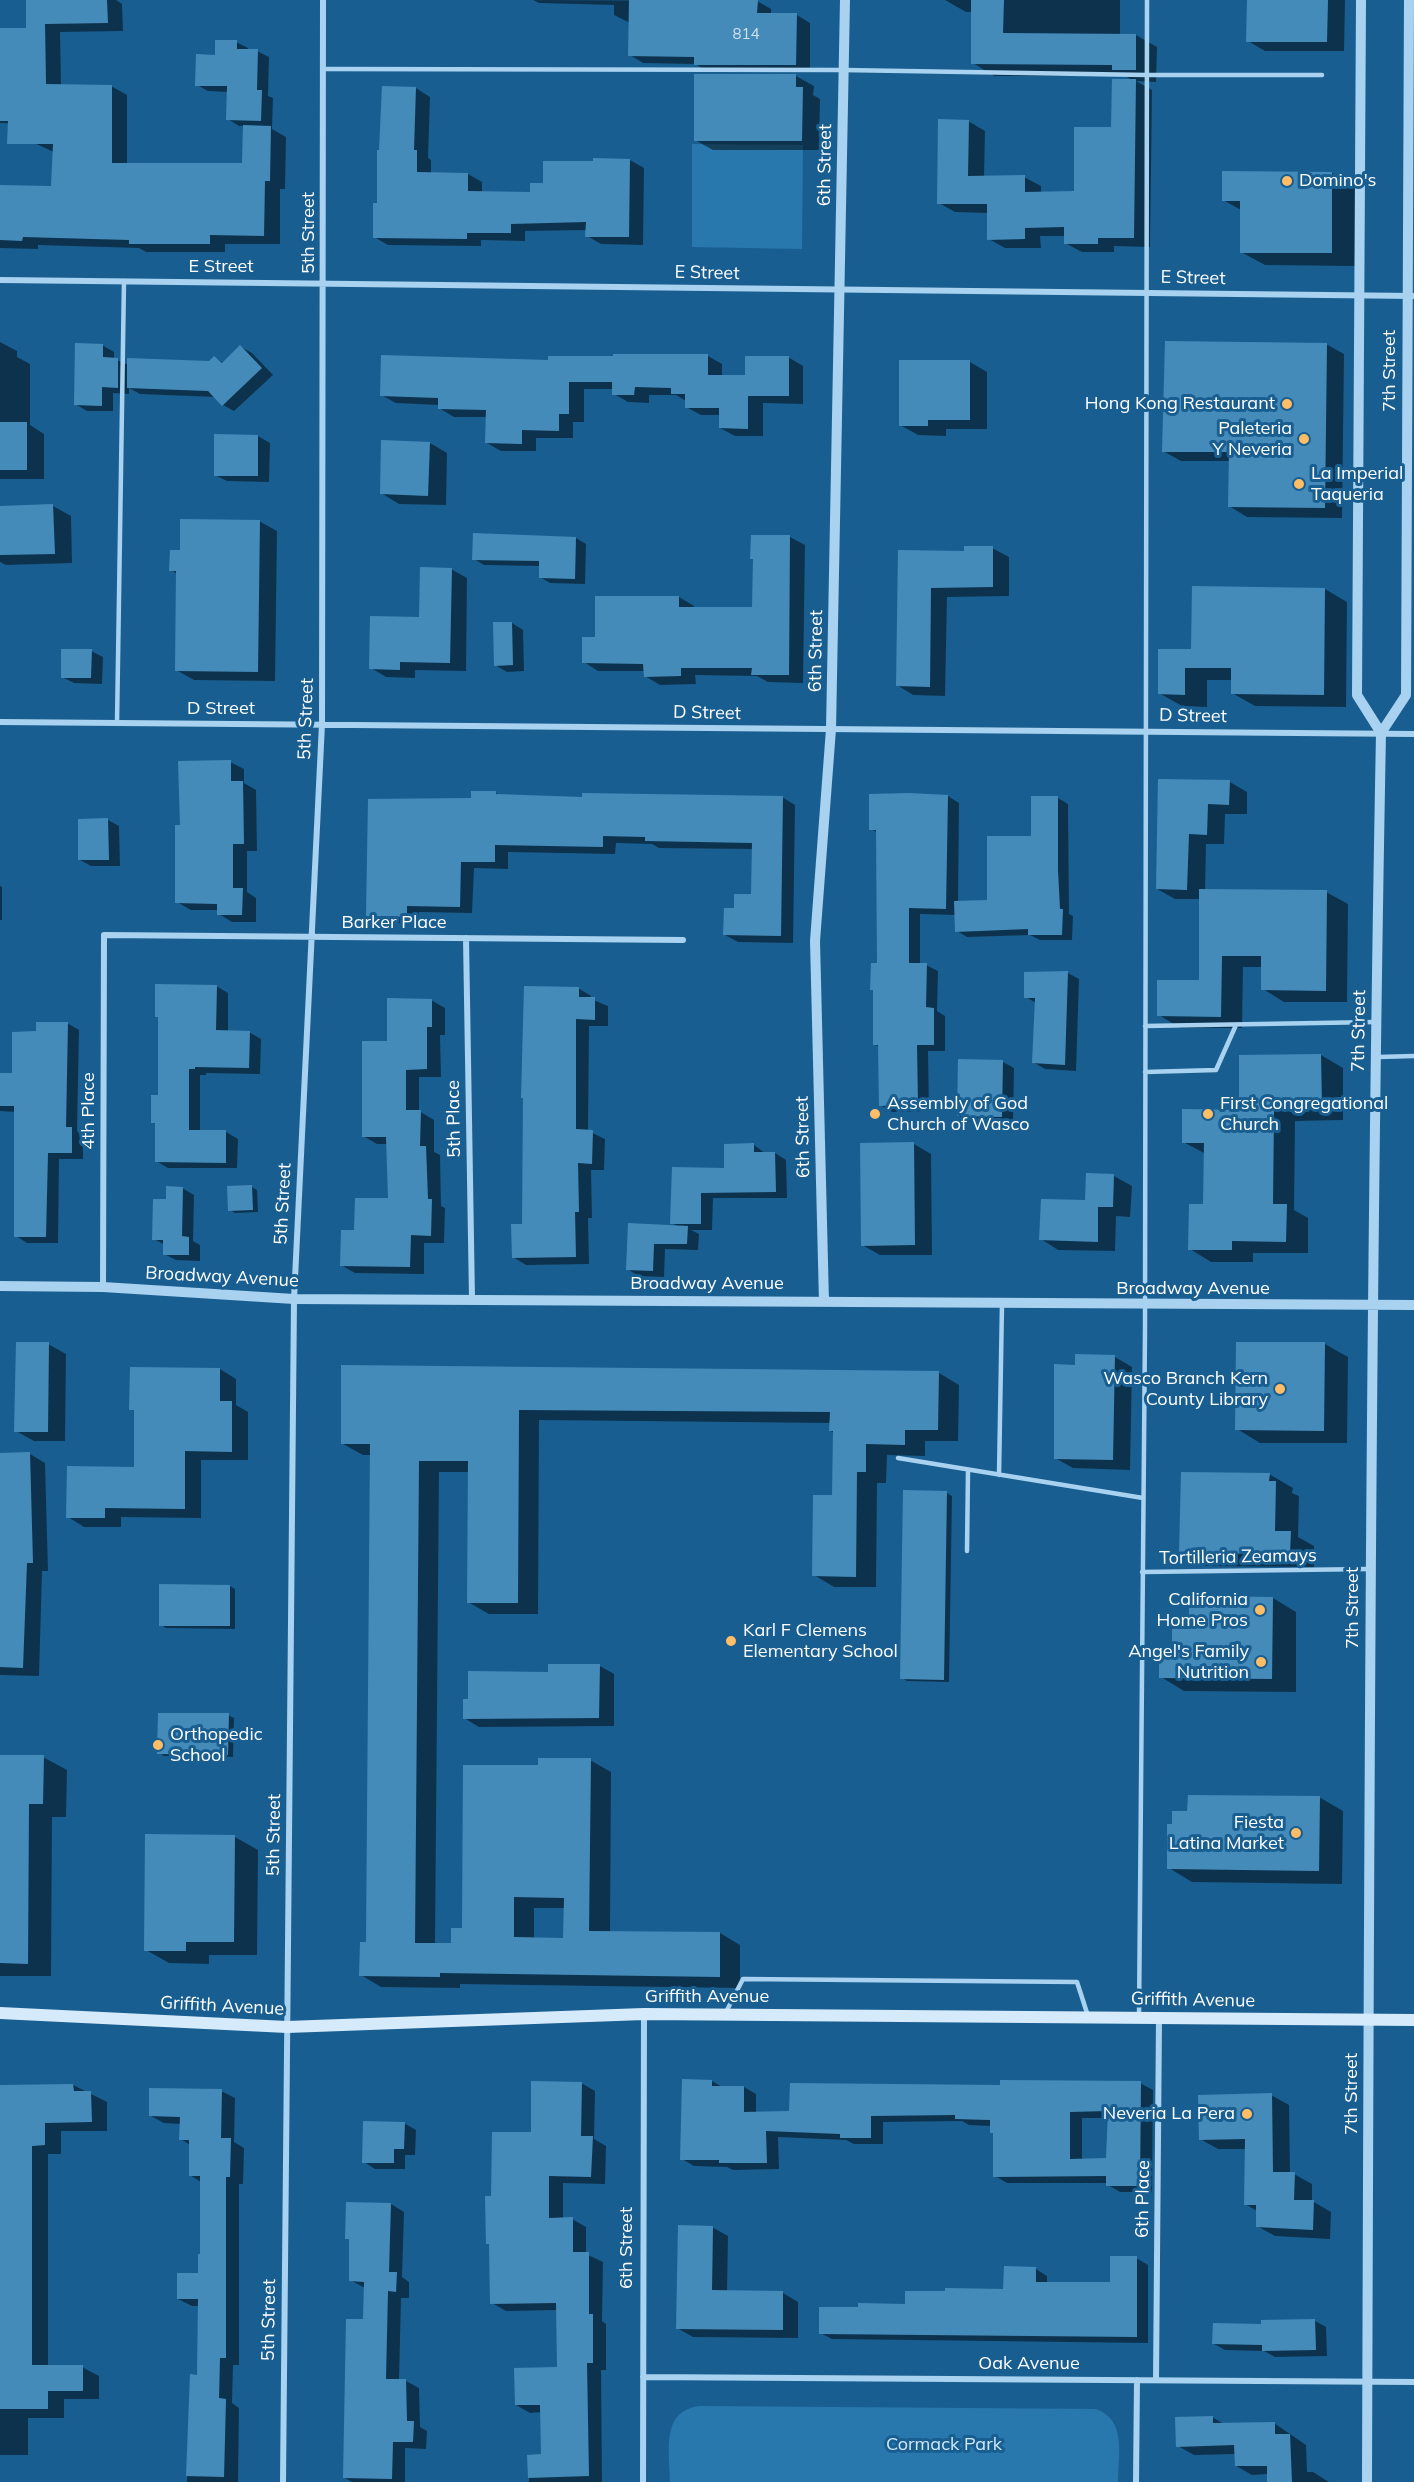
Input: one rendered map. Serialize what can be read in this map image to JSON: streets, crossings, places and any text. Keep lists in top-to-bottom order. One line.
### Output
{"streets":{"main road":["Griffith Avenue"],"street":["6th Street","5th Street","E Street","7th Street","D Street","Barker Place","4th Place","5th Place","Broadway Avenue","6th Place","Oak Avenue"],"lane":["Tortilleria Zeamays"]},"crossings":[["6th Street","E Street"],["6th Street","D Street"],["6th Street","Broadway Avenue"],["6th Street","Griffith Avenue"],["6th Street","Oak Avenue"],["5th Street","E Street"],["5th Street","D Street"],["5th Street","Barker Place"],["5th Street","Broadway Avenue"],["5th Street","Griffith Avenue"],["E Street","7th Street"],["7th Street","D Street"],["7th Street","Broadway Avenue"],["7th Street","Tortilleria Zeamays"],["7th Street","Griffith Avenue"],["7th Street","Oak Avenue"],["Barker Place","4th Place"],["Barker Place","5th Place"],["4th Place","Broadway Avenue"],["5th Place","Broadway Avenue"],["Griffith Avenue","6th Place"],["6th Place","Oak Avenue"]],"parks":["Cormack Park"],"places":["Domino's","Hong Kong Restaurant","Paleteria Y Neveria","La Imperial Taqueria","Assembly of God Church of Wasco","First Congregational Church","Wasco Branch Kern County Library","California Home Pros","Karl F Clemens Elementary School","Angel's Family Nutrition","Orthopedic School","Fiesta Latina Market","Neveria La Pera"],"house_numbers":["814"]}
